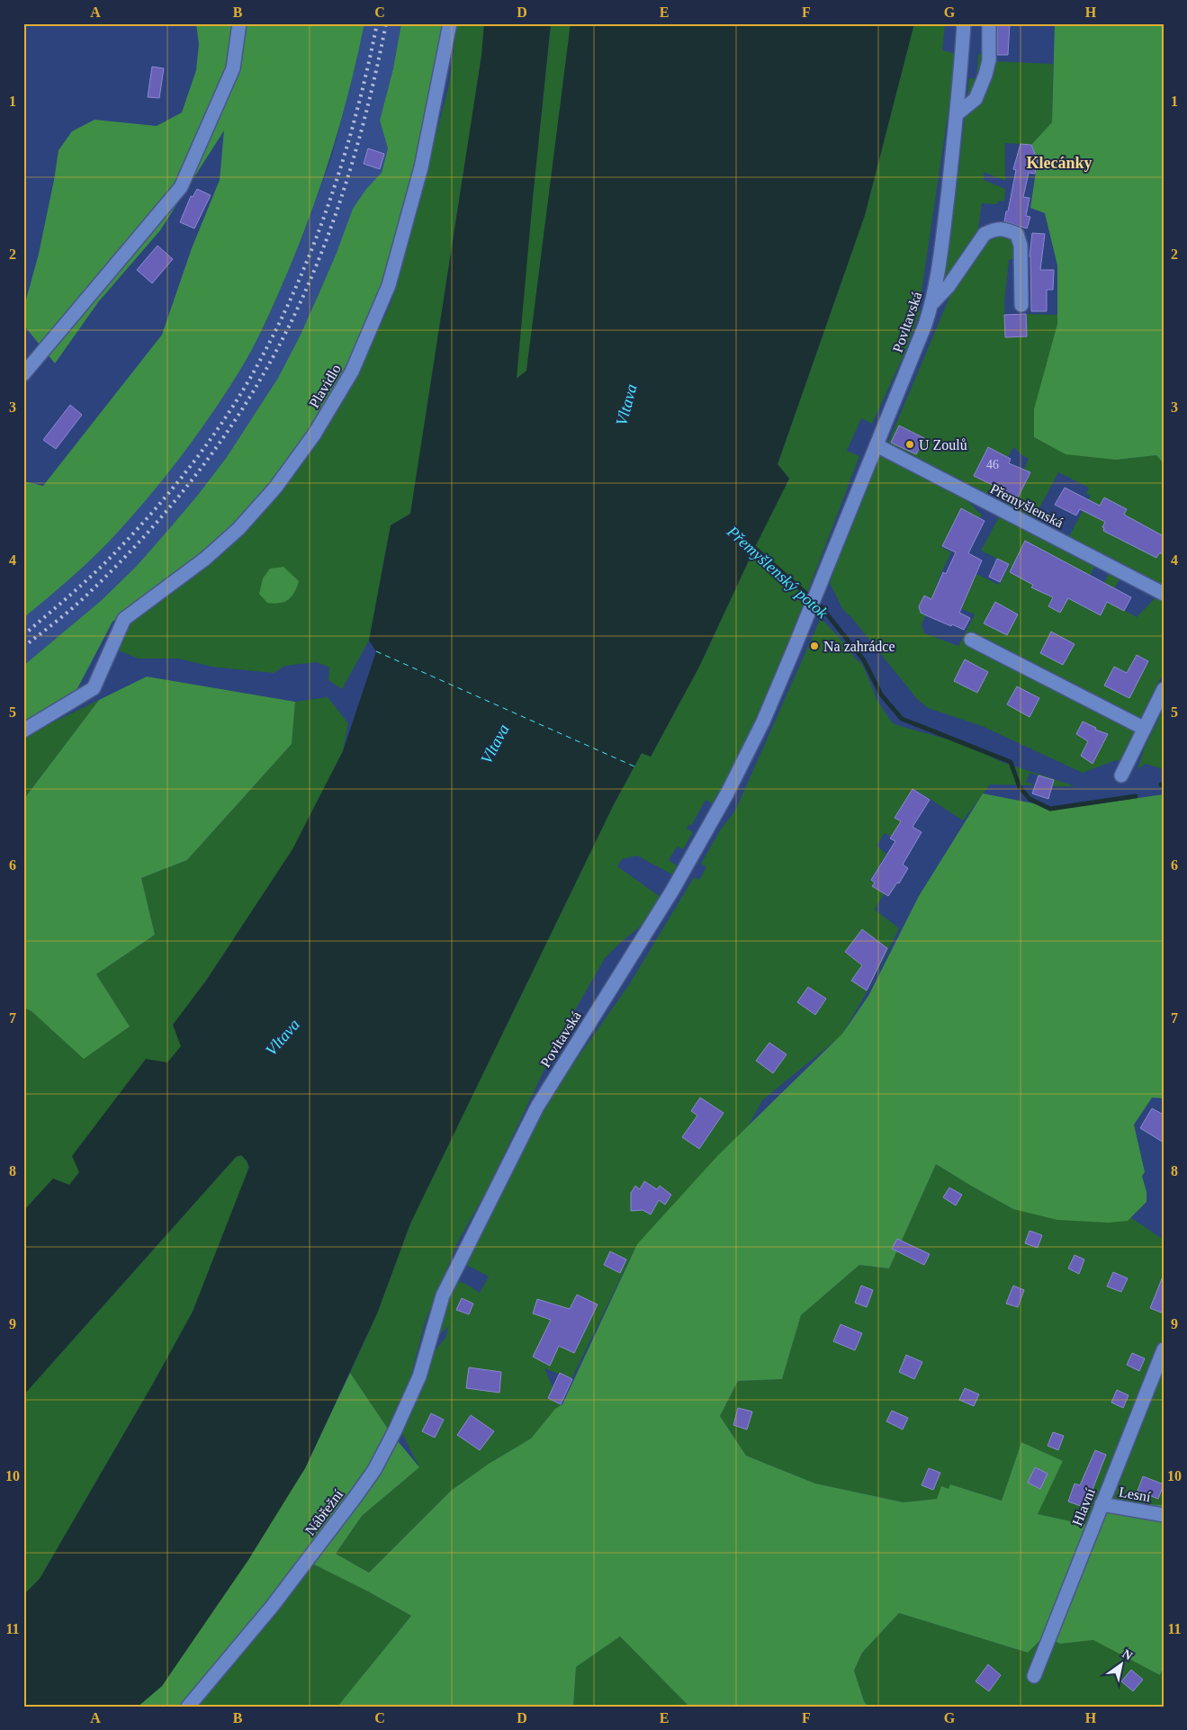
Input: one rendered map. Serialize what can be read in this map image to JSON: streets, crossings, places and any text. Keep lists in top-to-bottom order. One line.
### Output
{"streets":{"street":["Povltavská","Plavidlo","Přemyšlenská","Lesní","Hlavní","Nábřežní"]},"crossings":[["Povltavská","Přemyšlenská"],["Povltavská","Nábřežní"],["Lesní","Hlavní"]],"districts":["Klecánky"],"water":["Vltava","Přemyšlenský potok"],"places":["U Zoulů","Na zahrádce"],"house_numbers":["46"],"north":"top right","grid":{"columns":["A","B","C","D","E","F","G","H"],"rows":["1","2","3","4","5","6","7","8","9","10","11"]}}
